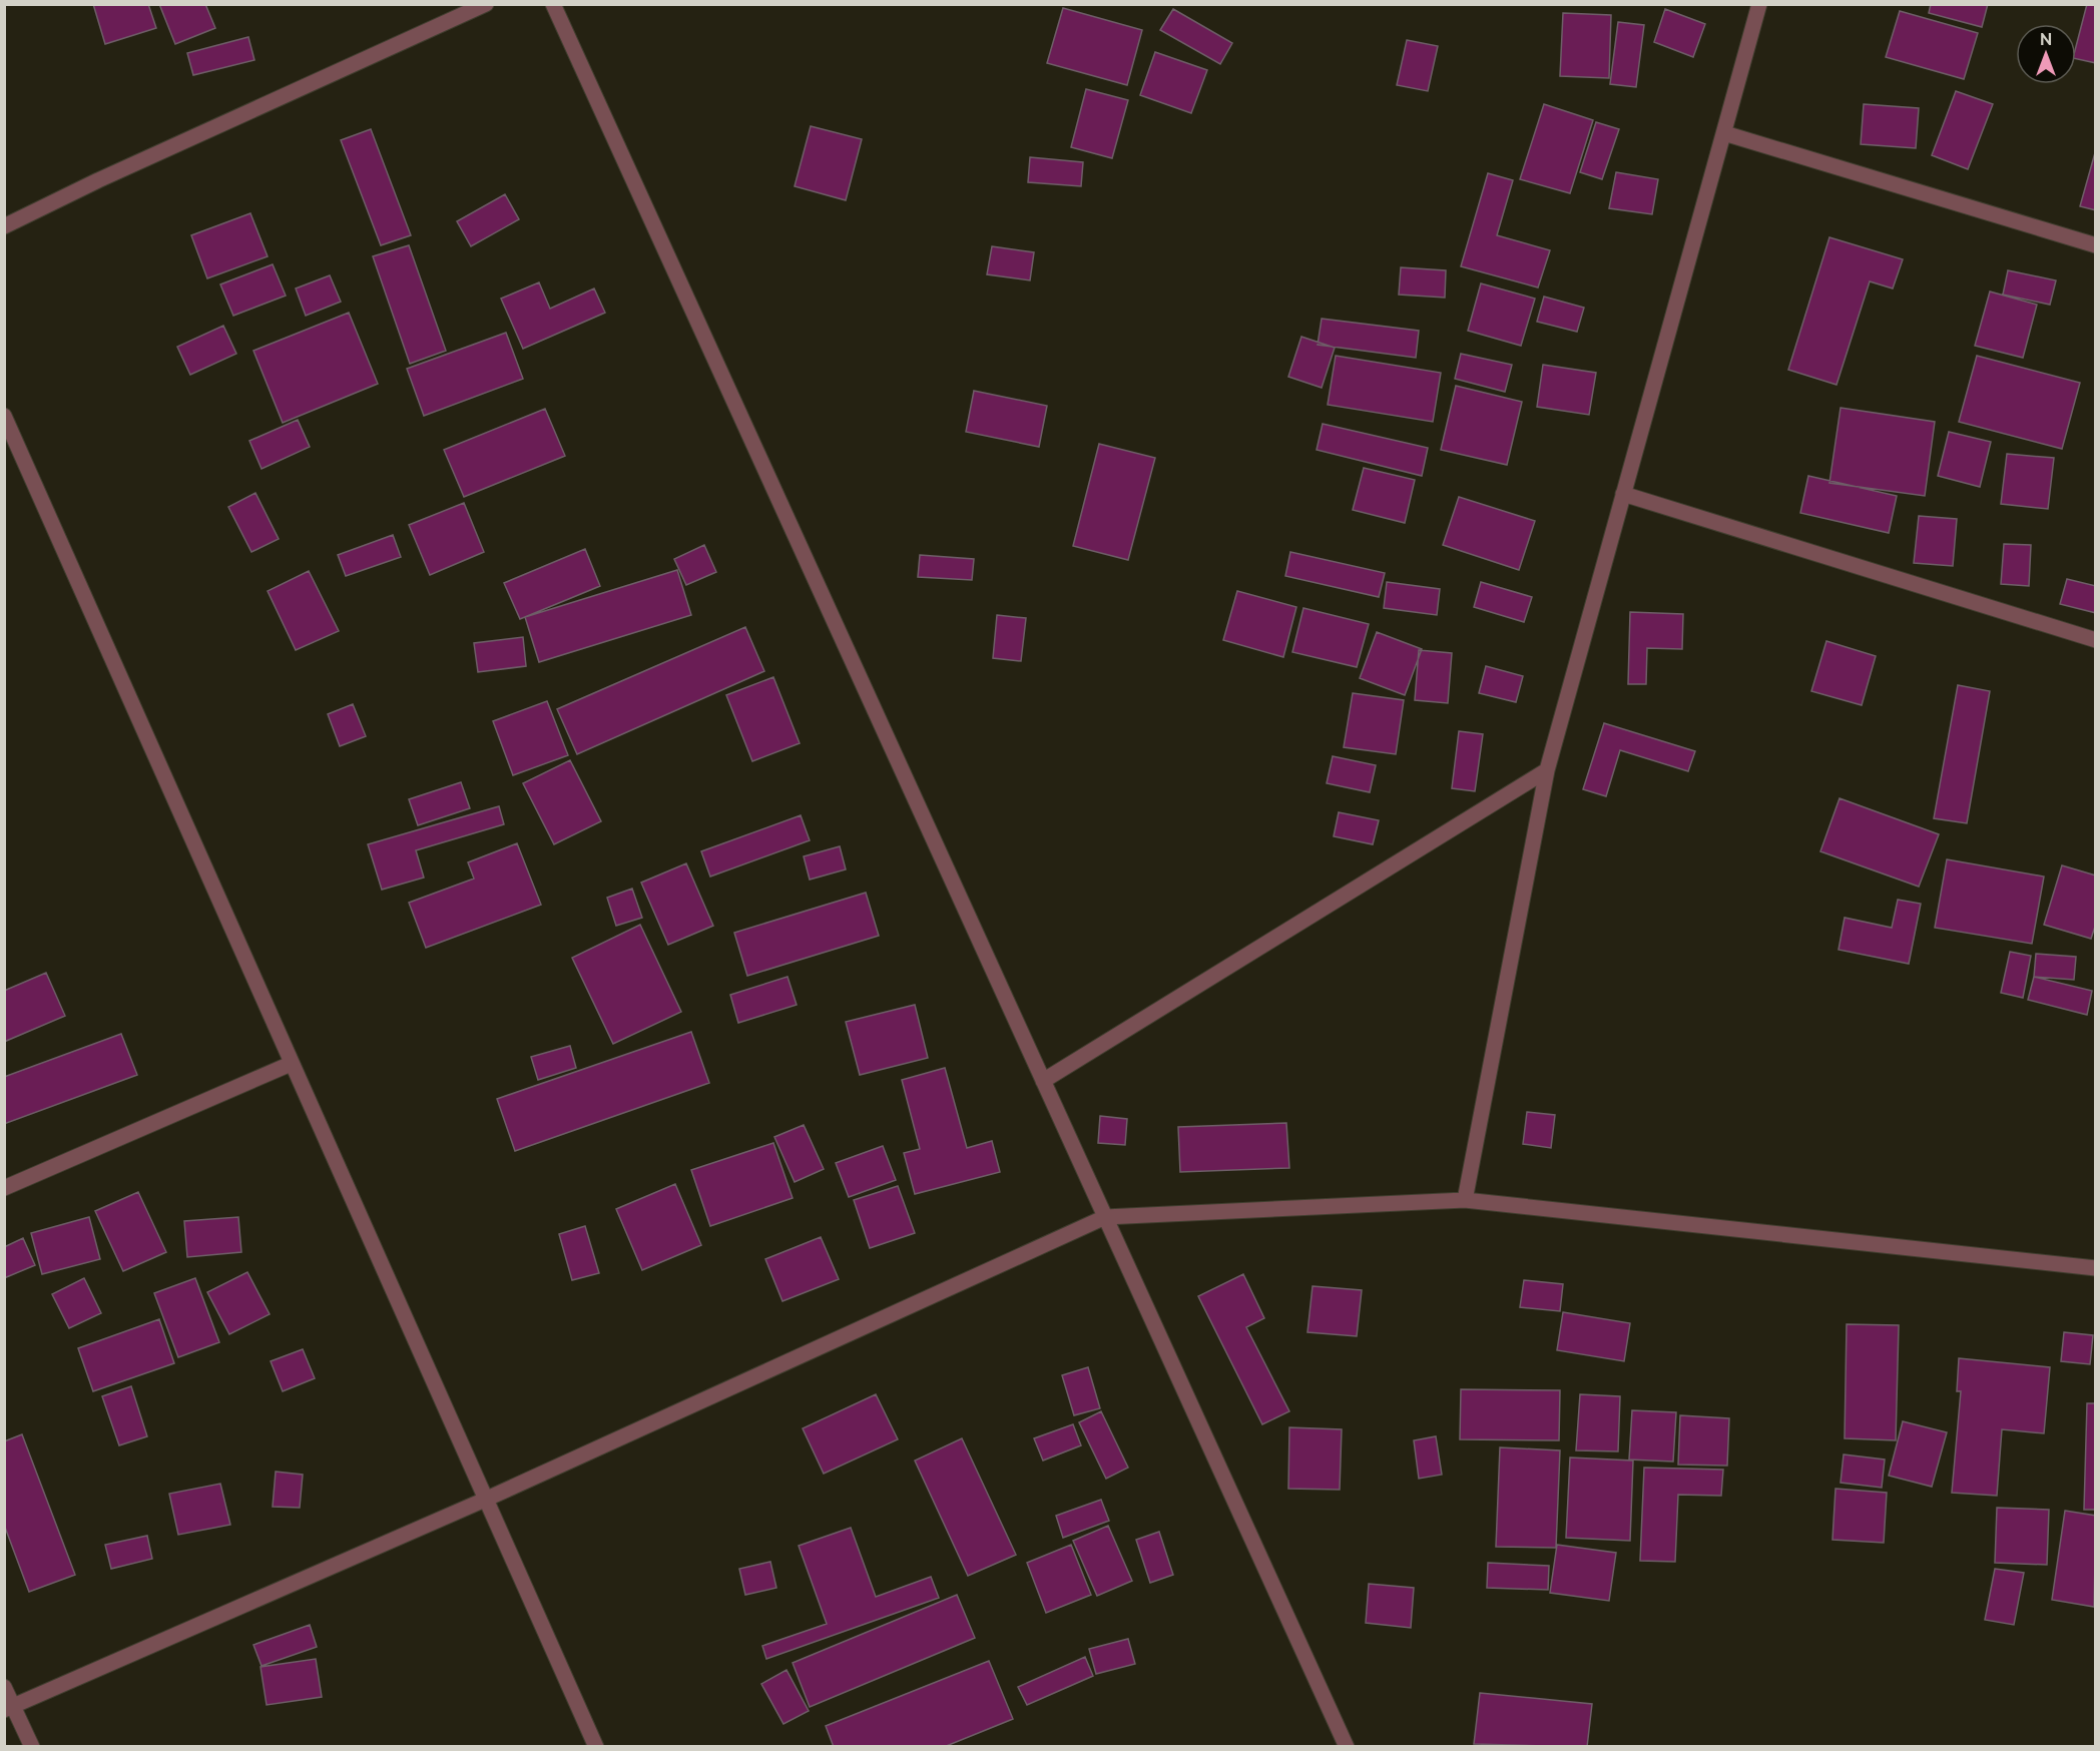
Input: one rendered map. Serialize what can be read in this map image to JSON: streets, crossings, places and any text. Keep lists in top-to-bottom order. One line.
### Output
{"north":"top"}
